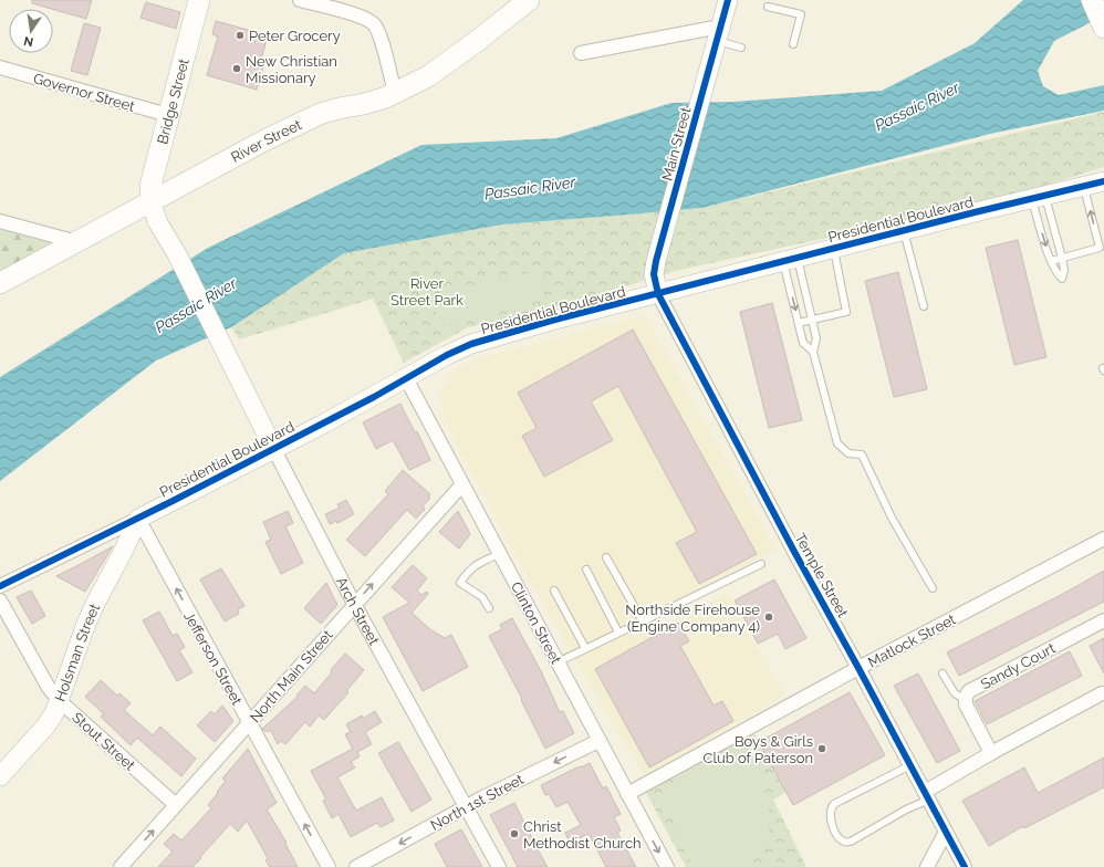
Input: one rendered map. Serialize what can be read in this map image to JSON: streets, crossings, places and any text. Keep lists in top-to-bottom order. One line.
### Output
{"streets":{"main road":["Bridge Street","River Street"],"street":["Governor Street","Main Street","Presidential Boulevard","Temple Street","Arch Street","Clinton Street","Matlock Street","Holsman Street","Jefferson Street","Sandy Court","North Main Street","Stout Street","North 1st Street"]},"crossings":[["Governor Street","Bridge Street"],["Bridge Street","River Street"],["Bridge Street","Arch Street"],["River Street","Arch Street"],["Main Street","Presidential Boulevard"],["Main Street","Temple Street"],["Presidential Boulevard","Temple Street"],["Presidential Boulevard","Arch Street"],["Presidential Boulevard","Clinton Street"],["Presidential Boulevard","Holsman Street"],["Presidential Boulevard","Jefferson Street"],["Temple Street","Matlock Street"],["Arch Street","North Main Street"],["Arch Street","North 1st Street"],["Clinton Street","Matlock Street"],["Clinton Street","North Main Street"],["Clinton Street","North 1st Street"],["Holsman Street","Jefferson Street"],["Holsman Street","Stout Street"],["Jefferson Street","North Main Street"],["North Main Street","Stout Street"]],"one_way":["Jefferson Street","North Main Street","North 1st Street"],"water":["Passaic River"],"parks":["River Street Park"],"places":["Peter Grocery","New Christian Missionary","Northside Firehouse (Engine Company 4)","Boys & Girls Club of Paterson","Christ Methodist Church"],"north":"bottom"}
